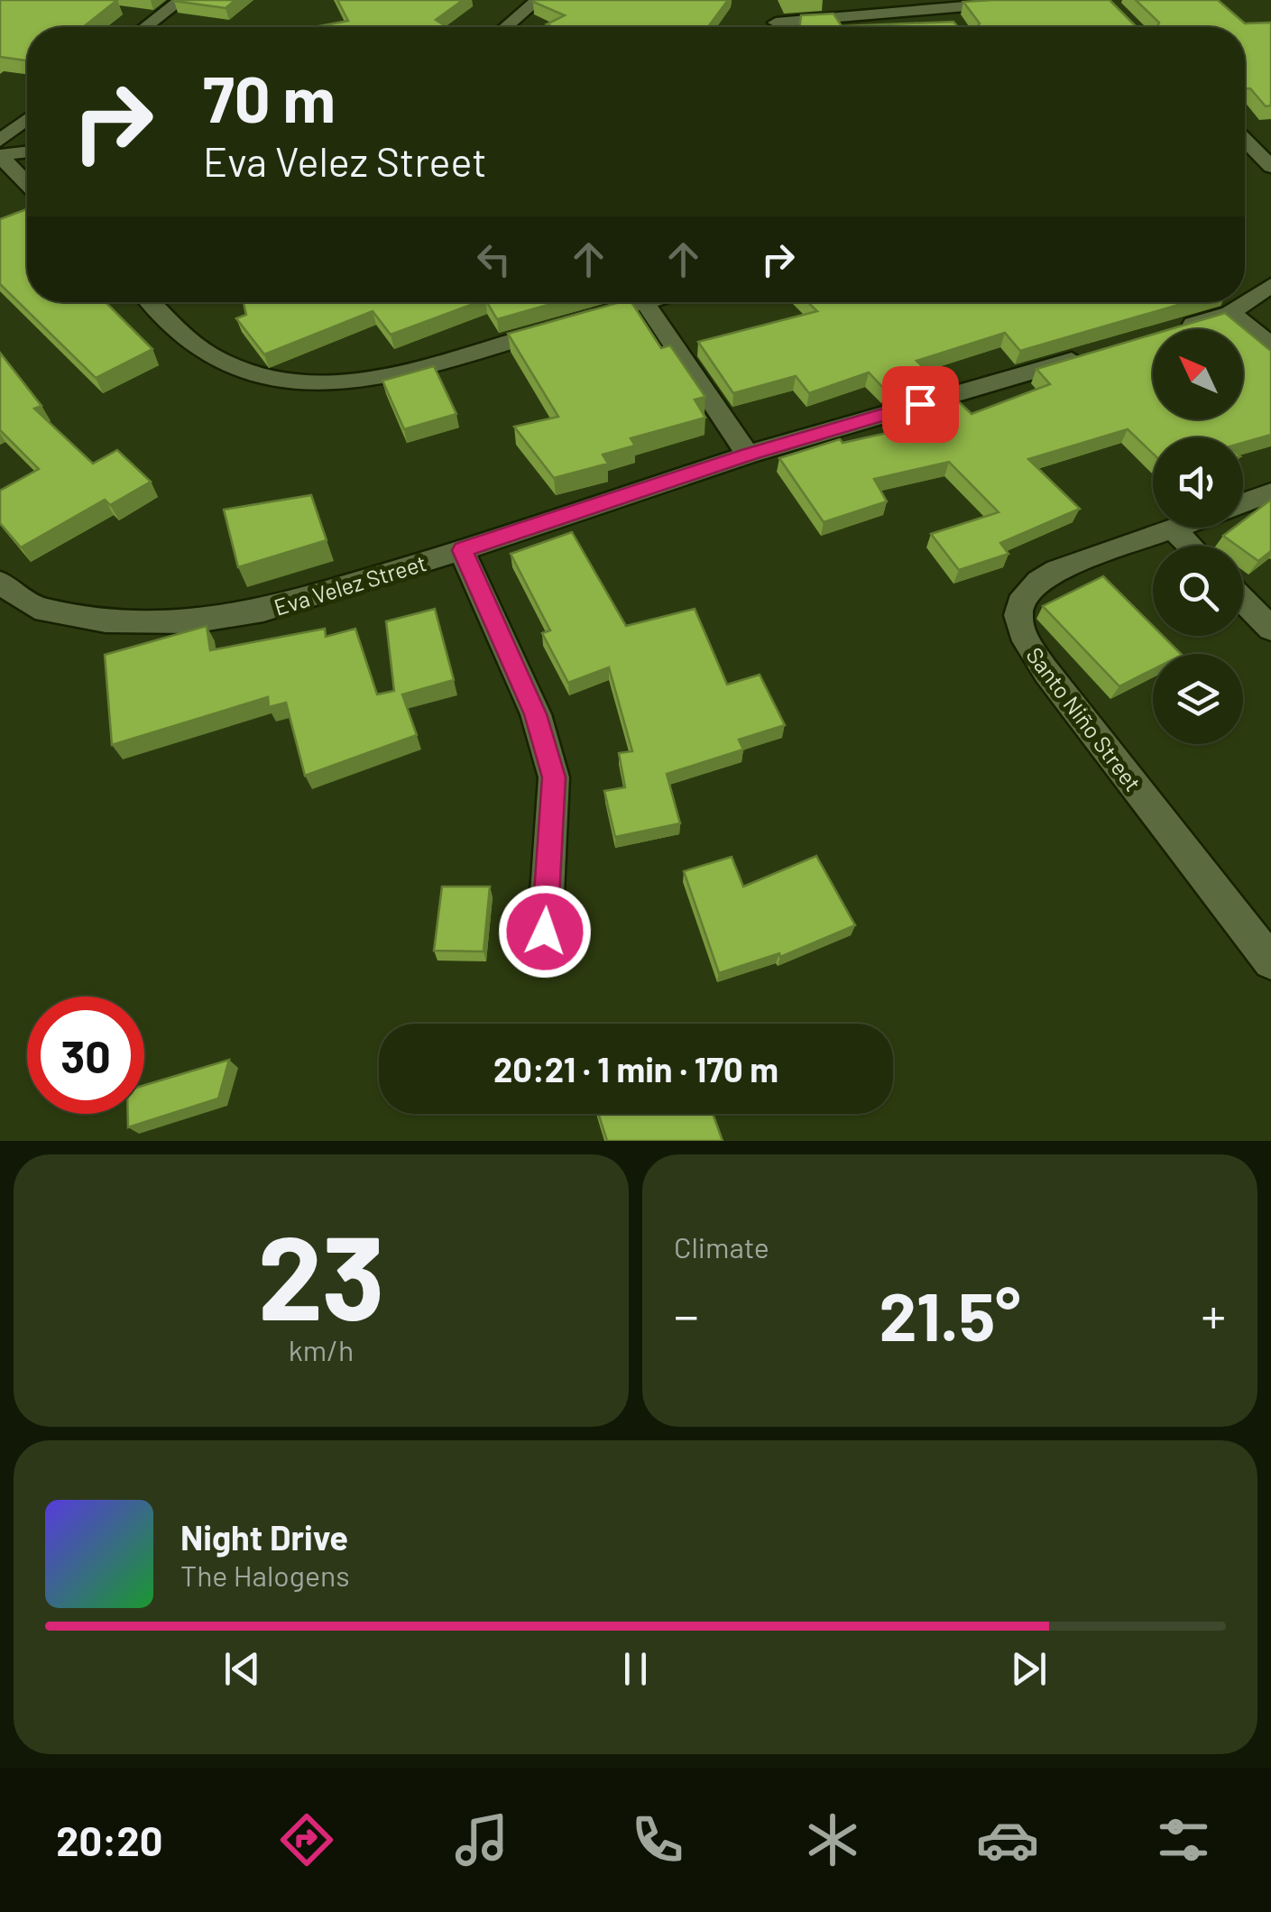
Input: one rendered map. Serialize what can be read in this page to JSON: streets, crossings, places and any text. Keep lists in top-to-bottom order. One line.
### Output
{"streets":{"street":["Eva Velez Street","Santo Niño Street"]},"north":"top left","page":{"turn":["70 m","Eva Velez Street"],"limit":"30","trip":"20:21 · 1 min · 170 m","tile":[["23","km/h"],"Climate"],"heat":["−","21.5°","+"],"song":["Night Drive","The Halogens"],"tabs":"20:20"}}
